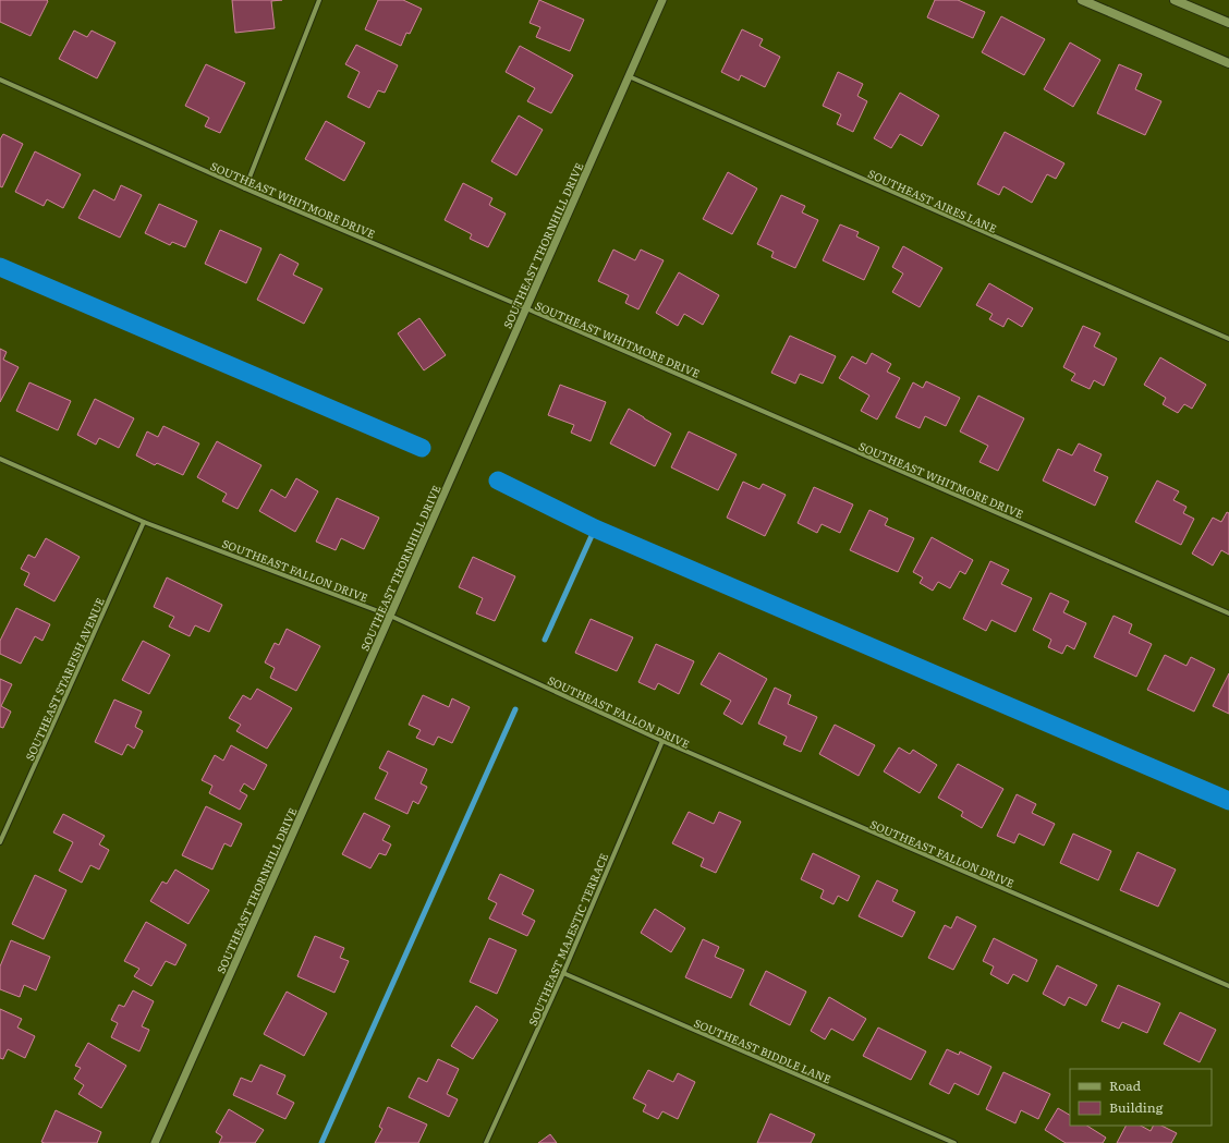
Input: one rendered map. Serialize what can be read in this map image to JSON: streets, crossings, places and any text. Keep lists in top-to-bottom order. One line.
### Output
{"streets":{"street":["SOUTHEAST WHITMORE DRIVE","SOUTHEAST AIRES LANE","SOUTHEAST THORNHILL DRIVE","SOUTHEAST FALLON DRIVE","SOUTHEAST STARFISH AVENUE","SOUTHEAST MAJESTIC TERRACE","SOUTHEAST BIDDLE LANE"]},"crossings":[["SOUTHEAST WHITMORE DRIVE","SOUTHEAST THORNHILL DRIVE"],["SOUTHEAST AIRES LANE","SOUTHEAST THORNHILL DRIVE"],["SOUTHEAST THORNHILL DRIVE","SOUTHEAST FALLON DRIVE"],["SOUTHEAST FALLON DRIVE","SOUTHEAST STARFISH AVENUE"],["SOUTHEAST FALLON DRIVE","SOUTHEAST MAJESTIC TERRACE"],["SOUTHEAST MAJESTIC TERRACE","SOUTHEAST BIDDLE LANE"]],"legend":["Road","Building"]}
